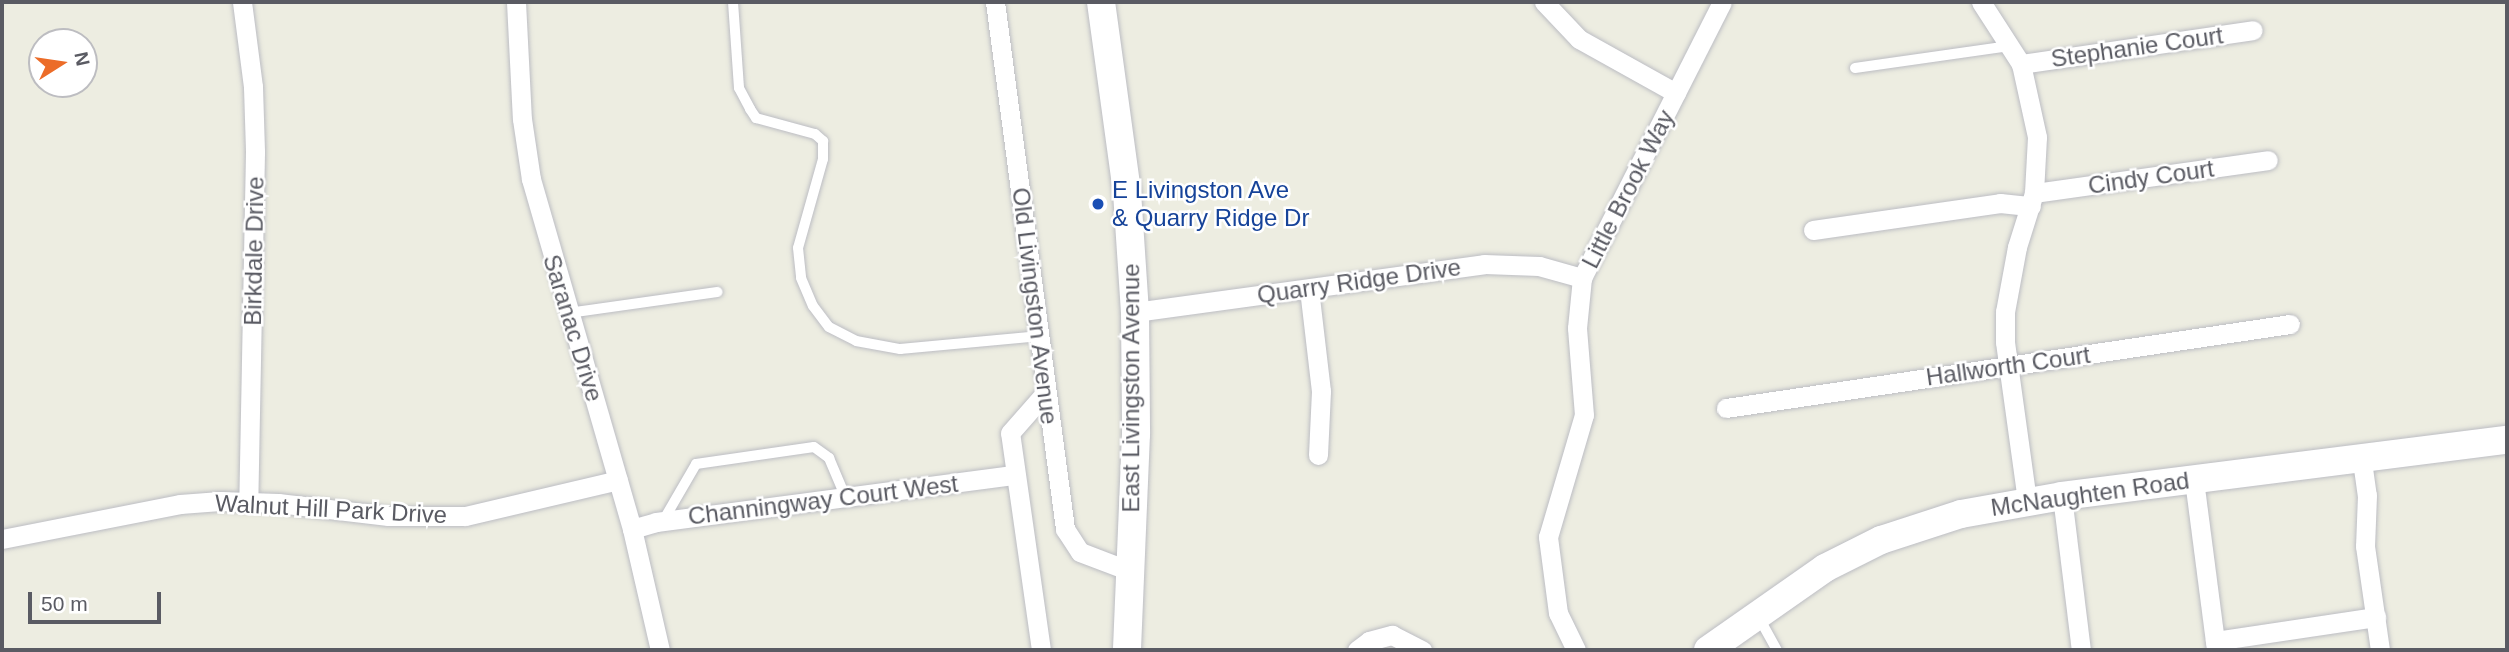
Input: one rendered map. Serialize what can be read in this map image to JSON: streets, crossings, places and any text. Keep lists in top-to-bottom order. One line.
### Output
{"streets":{"street":["Stephanie Court","Cindy Court","Little Brook Way","Birkdale Drive","Quarry Ridge Drive","Old Livingston Avenue","Saranac Drive","Hallworth Court","East Livingston Avenue","McNaughten Road","Channingway Court West","Walnut Hill Park Drive"]},"crossings":[["Little Brook Way","Quarry Ridge Drive"],["Birkdale Drive","Walnut Hill Park Drive"],["Quarry Ridge Drive","East Livingston Avenue"],["Old Livingston Avenue","East Livingston Avenue"],["Saranac Drive","Channingway Court West"],["Saranac Drive","Walnut Hill Park Drive"]],"places":["E Livingston Ave & Quarry Ridge Dr"],"scale_bar":"50 m","north":"right"}
